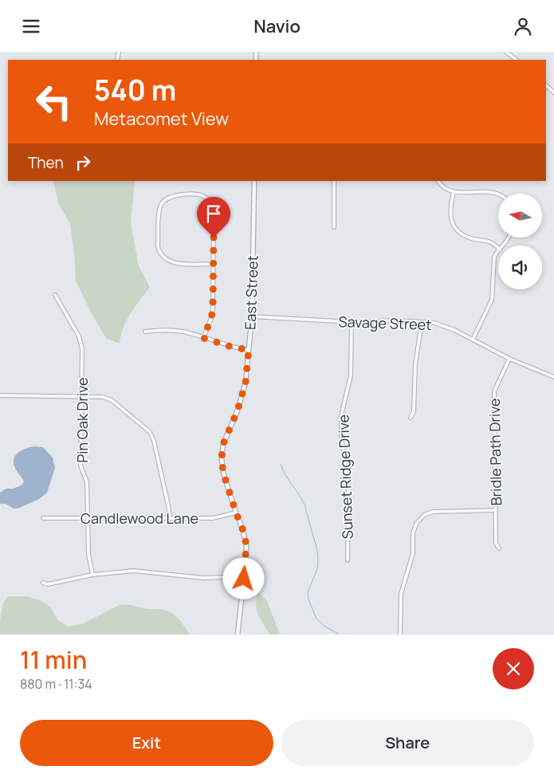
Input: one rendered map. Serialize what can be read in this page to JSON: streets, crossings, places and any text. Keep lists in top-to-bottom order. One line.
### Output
{"streets":{"street":["East Street","Savage Street","Pin Oak Drive","Bridle Path Drive","Sunset Ridge Drive","Candlewood Lane"]},"crossings":[["East Street","Savage Street"],["East Street","Candlewood Lane"],["Savage Street","Bridle Path Drive"],["Savage Street","Sunset Ridge Drive"],["Pin Oak Drive","Candlewood Lane"]],"north":"left","page":{"header":"Navio","turn":["540 m","Metacomet View"],"then":"Then","heading":["11 min","880 m · 11:34"],"buttons":["Exit","Share"]}}
